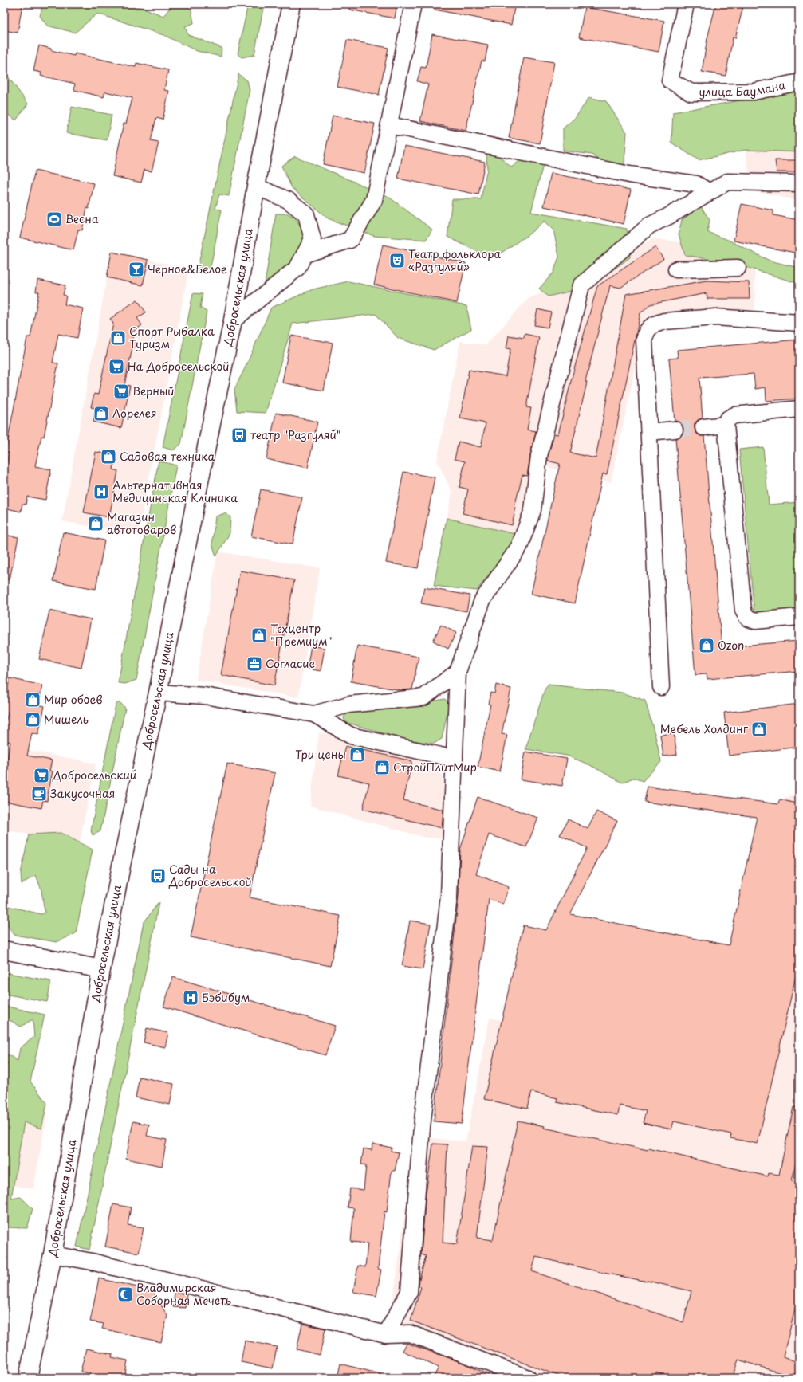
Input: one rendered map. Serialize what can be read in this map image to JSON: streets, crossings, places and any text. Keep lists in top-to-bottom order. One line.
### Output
{"streets":{"main road":["Добросельская улица"],"street":["улица Баумана"]},"places":{"sports":["Весна"],"theatre":["Театр фольклора «Разгуляй»"],"bar":["Черное&Белое"],"shop":["Спорт Рыбалка Туризм","Лорелея","Садовая техника","Магазин автотоваров","Техцентр \"Премиум\"","Ozon","Мир обоев","Мишель","Мебель Холдинг","Три цены","СтройПлитМир"],"supermarket":["На Добросельской","Верный","Добросельский"],"bus stop":["театр \"Разгуляй\"","Сады на Добросельской"],"hospital":["Альтернативная Mедицинская Kлиника","Бэбибум"],"office":["Согласие"],"cafe":["Закусочная"],"mosque":["Владимирская Соборная мечеть"]}}
